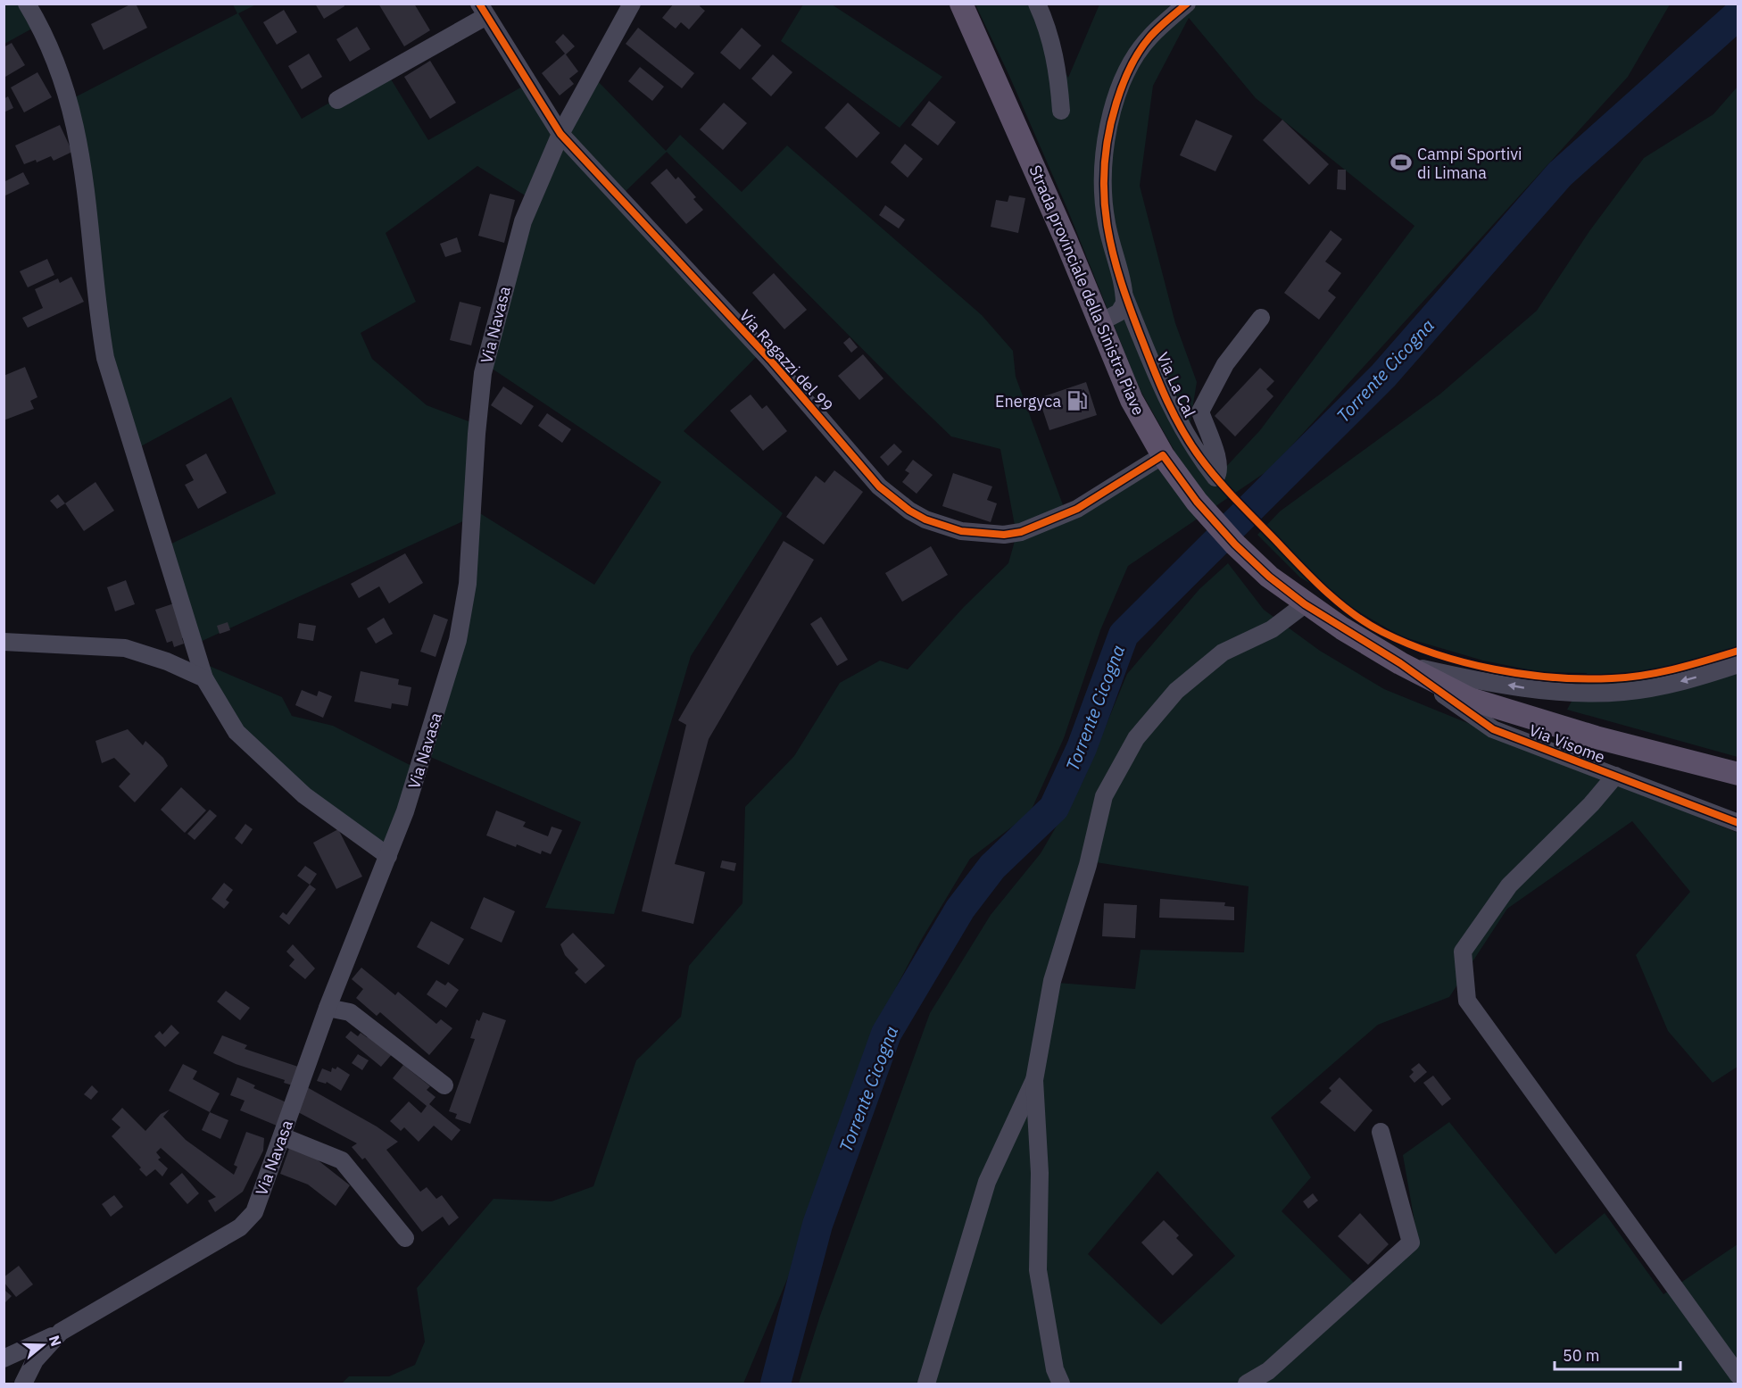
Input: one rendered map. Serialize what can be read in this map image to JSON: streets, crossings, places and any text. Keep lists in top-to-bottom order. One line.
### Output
{"streets":{"main road":["Strada provinciale della Sinistra Piave"],"street":["Via Navasa","Via Ragazzi del 99","Via La Cal","Via Visome"]},"crossings":[["Strada provinciale della Sinistra Piave","Via Ragazzi del 99"],["Strada provinciale della Sinistra Piave","Via Visome"],["Via Navasa","Via Ragazzi del 99"]],"water":["Torrente Cicogna"],"places":{"sports":["Campi Sportivi di Limana"],"fuel station":["Energyca"]},"scale_bar":"50 m","north":"right"}
